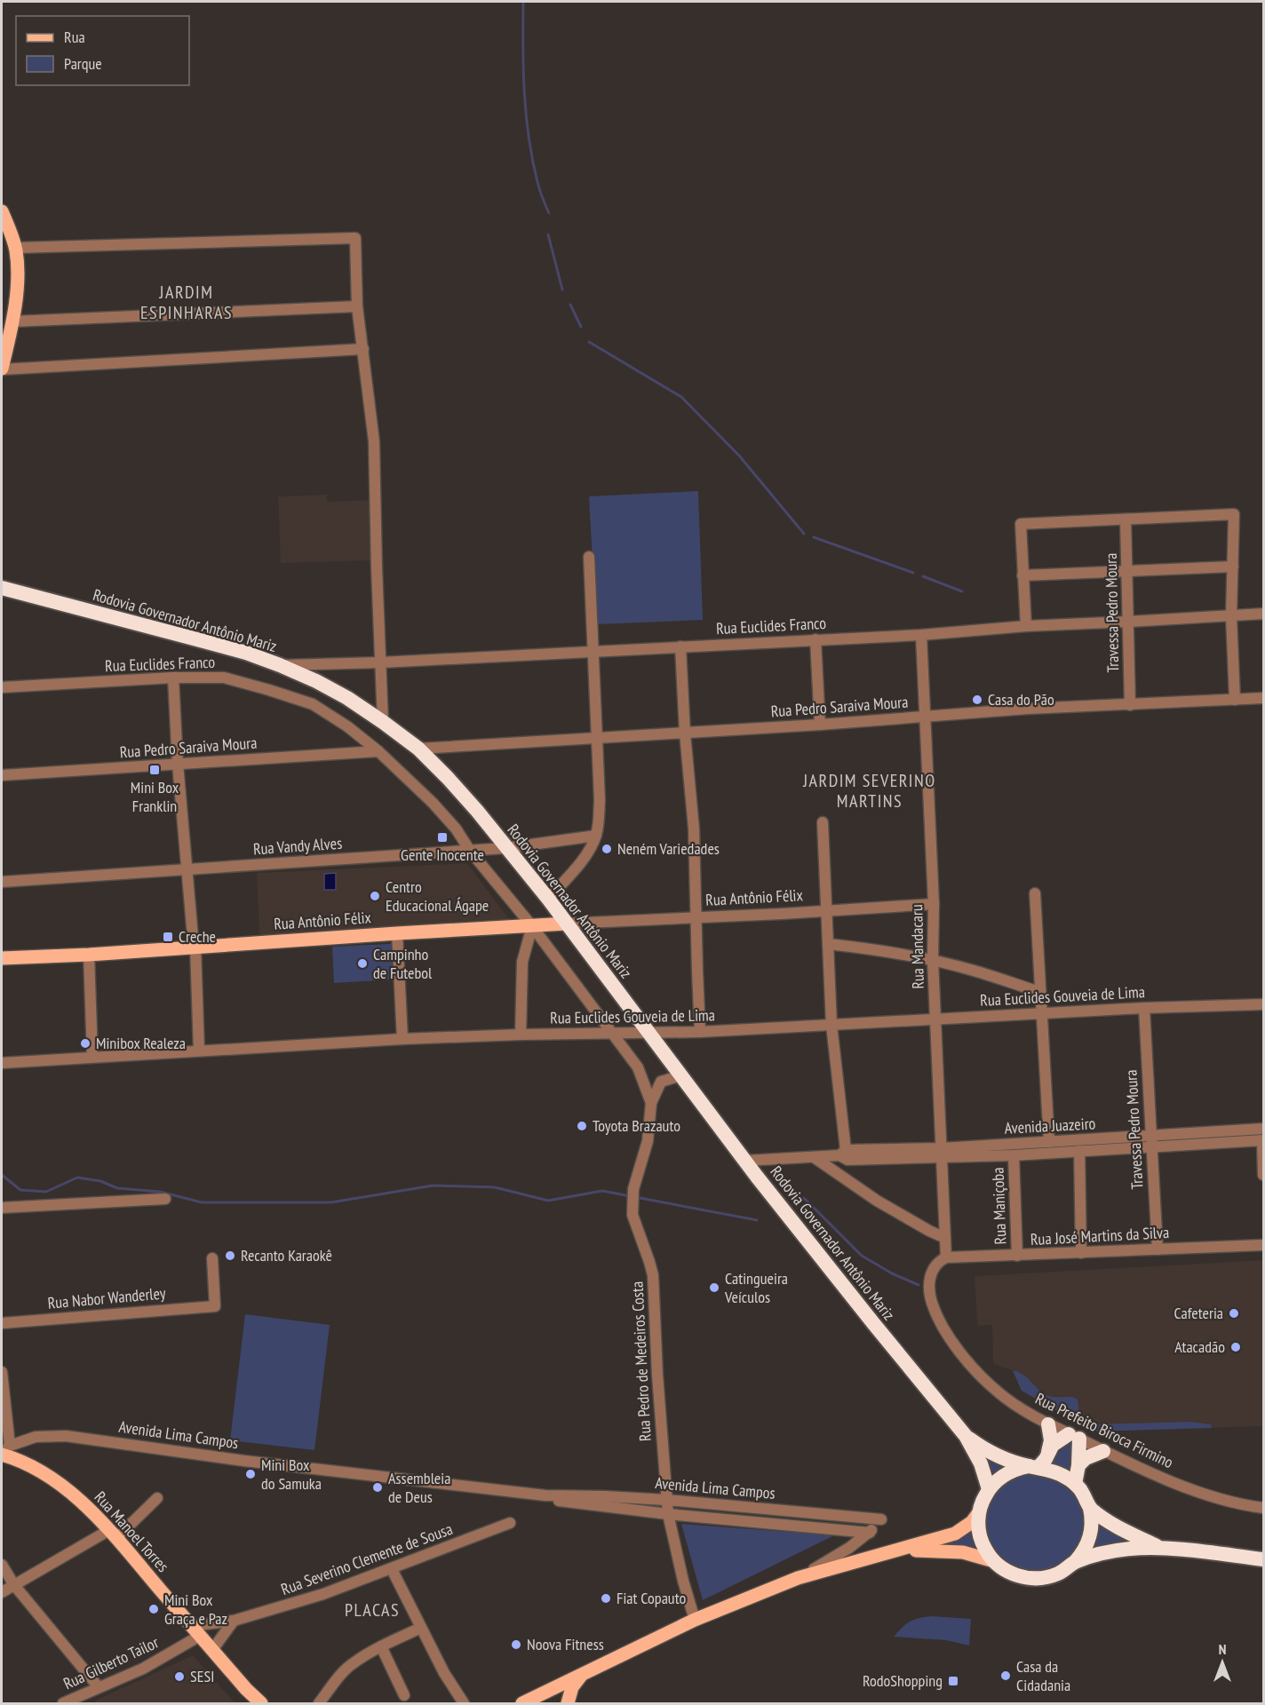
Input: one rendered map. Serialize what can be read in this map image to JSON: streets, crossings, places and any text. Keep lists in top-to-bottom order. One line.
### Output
{"streets":{"highway":["Rodovia Governador Antônio Mariz"],"main road":["Rua Antônio Félix","Rua Manoel Torres"],"street":["Travessa Pedro Moura","Rua Euclides Franco","Rua Pedro Saraiva Moura","Rua Vandy Alves","Rua Mandacaru","Rua Euclides Gouveia de Lima","Avenida Juazeiro","Rua Maniçoba","Rua José Martins da Silva","Rua Nabor Wanderley","Rua Pedro de Medeiros Costa","Rua Prefeito Biroca Firmino","Avenida Lima Campos","Rua Severino Clemente de Sousa","Rua Gilberto Tailor"]},"crossings":[["Travessa Pedro Moura","Rua Euclides Franco"],["Travessa Pedro Moura","Rua Pedro Saraiva Moura"],["Travessa Pedro Moura","Rua Euclides Gouveia de Lima"],["Travessa Pedro Moura","Avenida Juazeiro"],["Travessa Pedro Moura","Rua José Martins da Silva"],["Rodovia Governador Antônio Mariz","Rua Euclides Franco"],["Rodovia Governador Antônio Mariz","Rua Pedro Saraiva Moura"],["Rodovia Governador Antônio Mariz","Rua Vandy Alves"],["Rodovia Governador Antônio Mariz","Rua Antônio Félix"],["Rodovia Governador Antônio Mariz","Rua Euclides Gouveia de Lima"],["Rodovia Governador Antônio Mariz","Avenida Juazeiro"],["Rodovia Governador Antônio Mariz","Rua Pedro de Medeiros Costa"],["Rua Euclides Franco","Rua Pedro Saraiva Moura"],["Rua Euclides Franco","Rua Vandy Alves"],["Rua Euclides Franco","Rua Antônio Félix"],["Rua Euclides Franco","Rua Mandacaru"],["Rua Euclides Franco","Rua Euclides Gouveia de Lima"],["Rua Euclides Franco","Rua Pedro de Medeiros Costa"],["Rua Pedro Saraiva Moura","Rua Mandacaru"],["Rua Antônio Félix","Rua Mandacaru"],["Rua Mandacaru","Rua Euclides Gouveia de Lima"],["Rua Mandacaru","Avenida Juazeiro"],["Rua Mandacaru","Rua José Martins da Silva"],["Rua Mandacaru","Rua Prefeito Biroca Firmino"],["Rua Euclides Gouveia de Lima","Rua Pedro de Medeiros Costa"],["Avenida Juazeiro","Rua Maniçoba"],["Rua Maniçoba","Rua José Martins da Silva"],["Rua Pedro de Medeiros Costa","Avenida Lima Campos"],["Avenida Lima Campos","Rua Manoel Torres"],["Rua Manoel Torres","Rua Severino Clemente de Sousa"],["Rua Manoel Torres","Rua Gilberto Tailor"],["Rua Severino Clemente de Sousa","Rua Gilberto Tailor"]],"districts":["JARDIM ESPINHARAS","JARDIM SEVERINO MARTINS","PLACAS"],"places":{"other":["Casa do Pão","Neném Variedades","Centro Educacional Ágape","Campinho de Futebol","Minibox Realeza","Toyota Brazauto","Recanto Karaokê","Catingueira Veículos","Cafeteria","Atacadão","Mini Box do Samuka","Assembleia de Deus","Fiat Copauto","Mini Box Graça e Paz","Noova Fitness","Casa da Cidadania","SESI"],"transit":["Mini Box Franklin","Gente Inocente","Creche","RodoShopping"]},"legend":["Rua","Parque"],"north":"top"}
